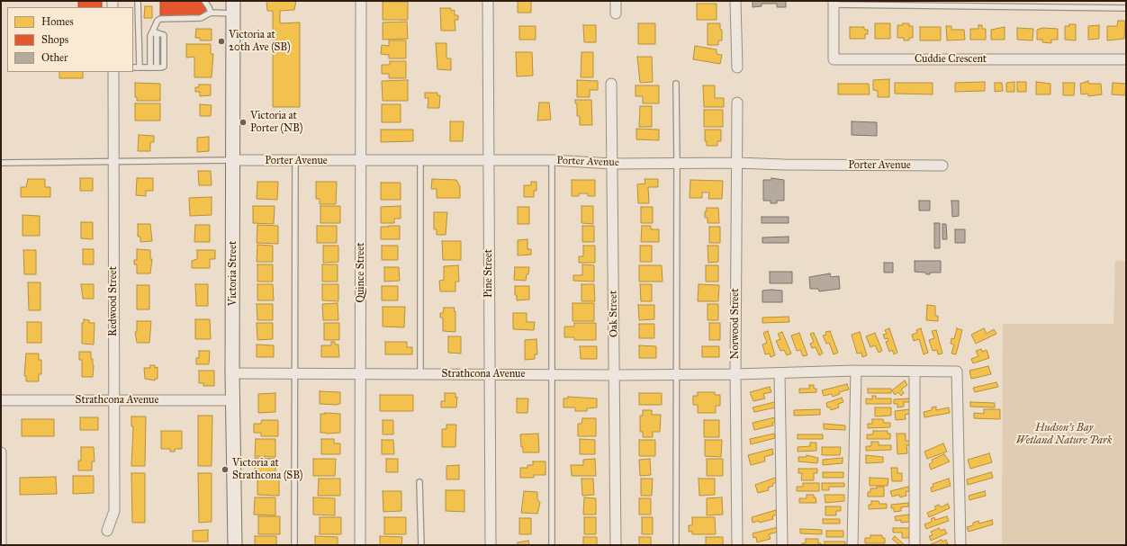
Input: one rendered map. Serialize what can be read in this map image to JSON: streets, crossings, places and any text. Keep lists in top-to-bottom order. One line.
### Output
{"streets":{"street":["Cuddie Crescent","Porter Avenue","Quince Street","Victoria Street","Pine Street","Redwood Street","Oak Street","Norwood Street","Strathcona Avenue"]},"crossings":[["Porter Avenue","Quince Street"],["Porter Avenue","Victoria Street"],["Porter Avenue","Pine Street"],["Porter Avenue","Oak Street"],["Porter Avenue","Norwood Street"],["Quince Street","Strathcona Avenue"],["Victoria Street","Strathcona Avenue"],["Pine Street","Strathcona Avenue"],["Redwood Street","Strathcona Avenue"],["Oak Street","Strathcona Avenue"],["Norwood Street","Strathcona Avenue"]],"parks":["Hudson's Bay Wetland Nature Park"],"places":["Victoria at 20th Ave (SB)","Victoria at Porter (NB)","Victoria at Strathcona (SB)"],"legend":["Homes","Shops","Other"]}
